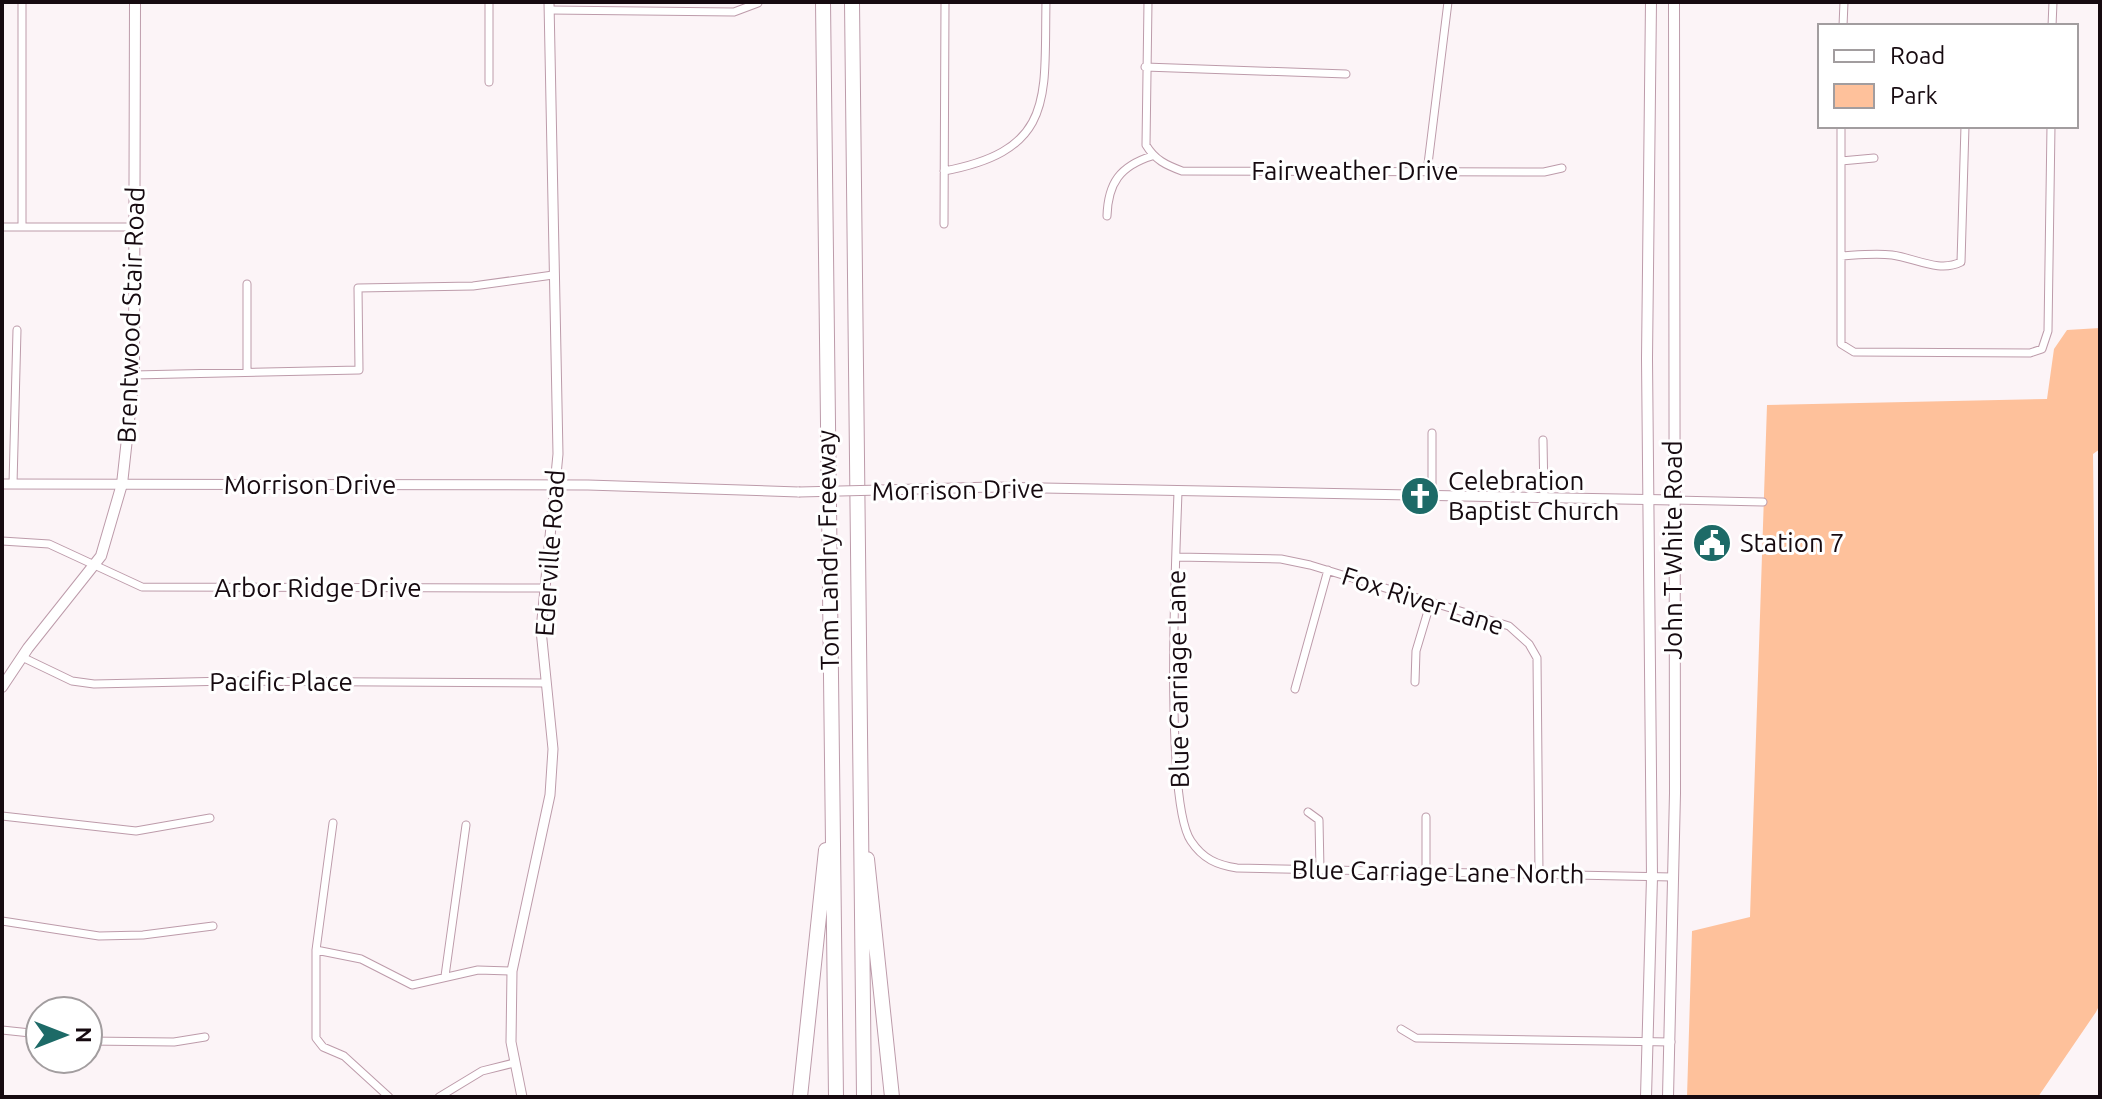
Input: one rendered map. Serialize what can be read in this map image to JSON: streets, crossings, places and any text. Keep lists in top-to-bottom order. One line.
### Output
{"streets":{"highway":["Tom Landry Freeway"],"main road":["Brentwood Stair Road","John T White Road"],"street":["Fairweather Drive","Morrison Drive","Ederville Road","Arbor Ridge Drive","Fox River Lane","Blue Carriage Lane","Pacific Place","Blue Carriage Lane North"]},"crossings":[["Brentwood Stair Road","Morrison Drive"],["Brentwood Stair Road","Arbor Ridge Drive"],["Brentwood Stair Road","Pacific Place"],["Morrison Drive","John T White Road"],["Morrison Drive","Ederville Road"],["Morrison Drive","Blue Carriage Lane"],["John T White Road","Blue Carriage Lane North"],["Ederville Road","Arbor Ridge Drive"],["Ederville Road","Pacific Place"],["Fox River Lane","Blue Carriage Lane"],["Fox River Lane","Blue Carriage Lane North"],["Blue Carriage Lane","Blue Carriage Lane North"]],"places":{"church":["Celebration Baptist Church"],"public building":["Station 7"]},"legend":["Road","Park"],"north":"right"}
